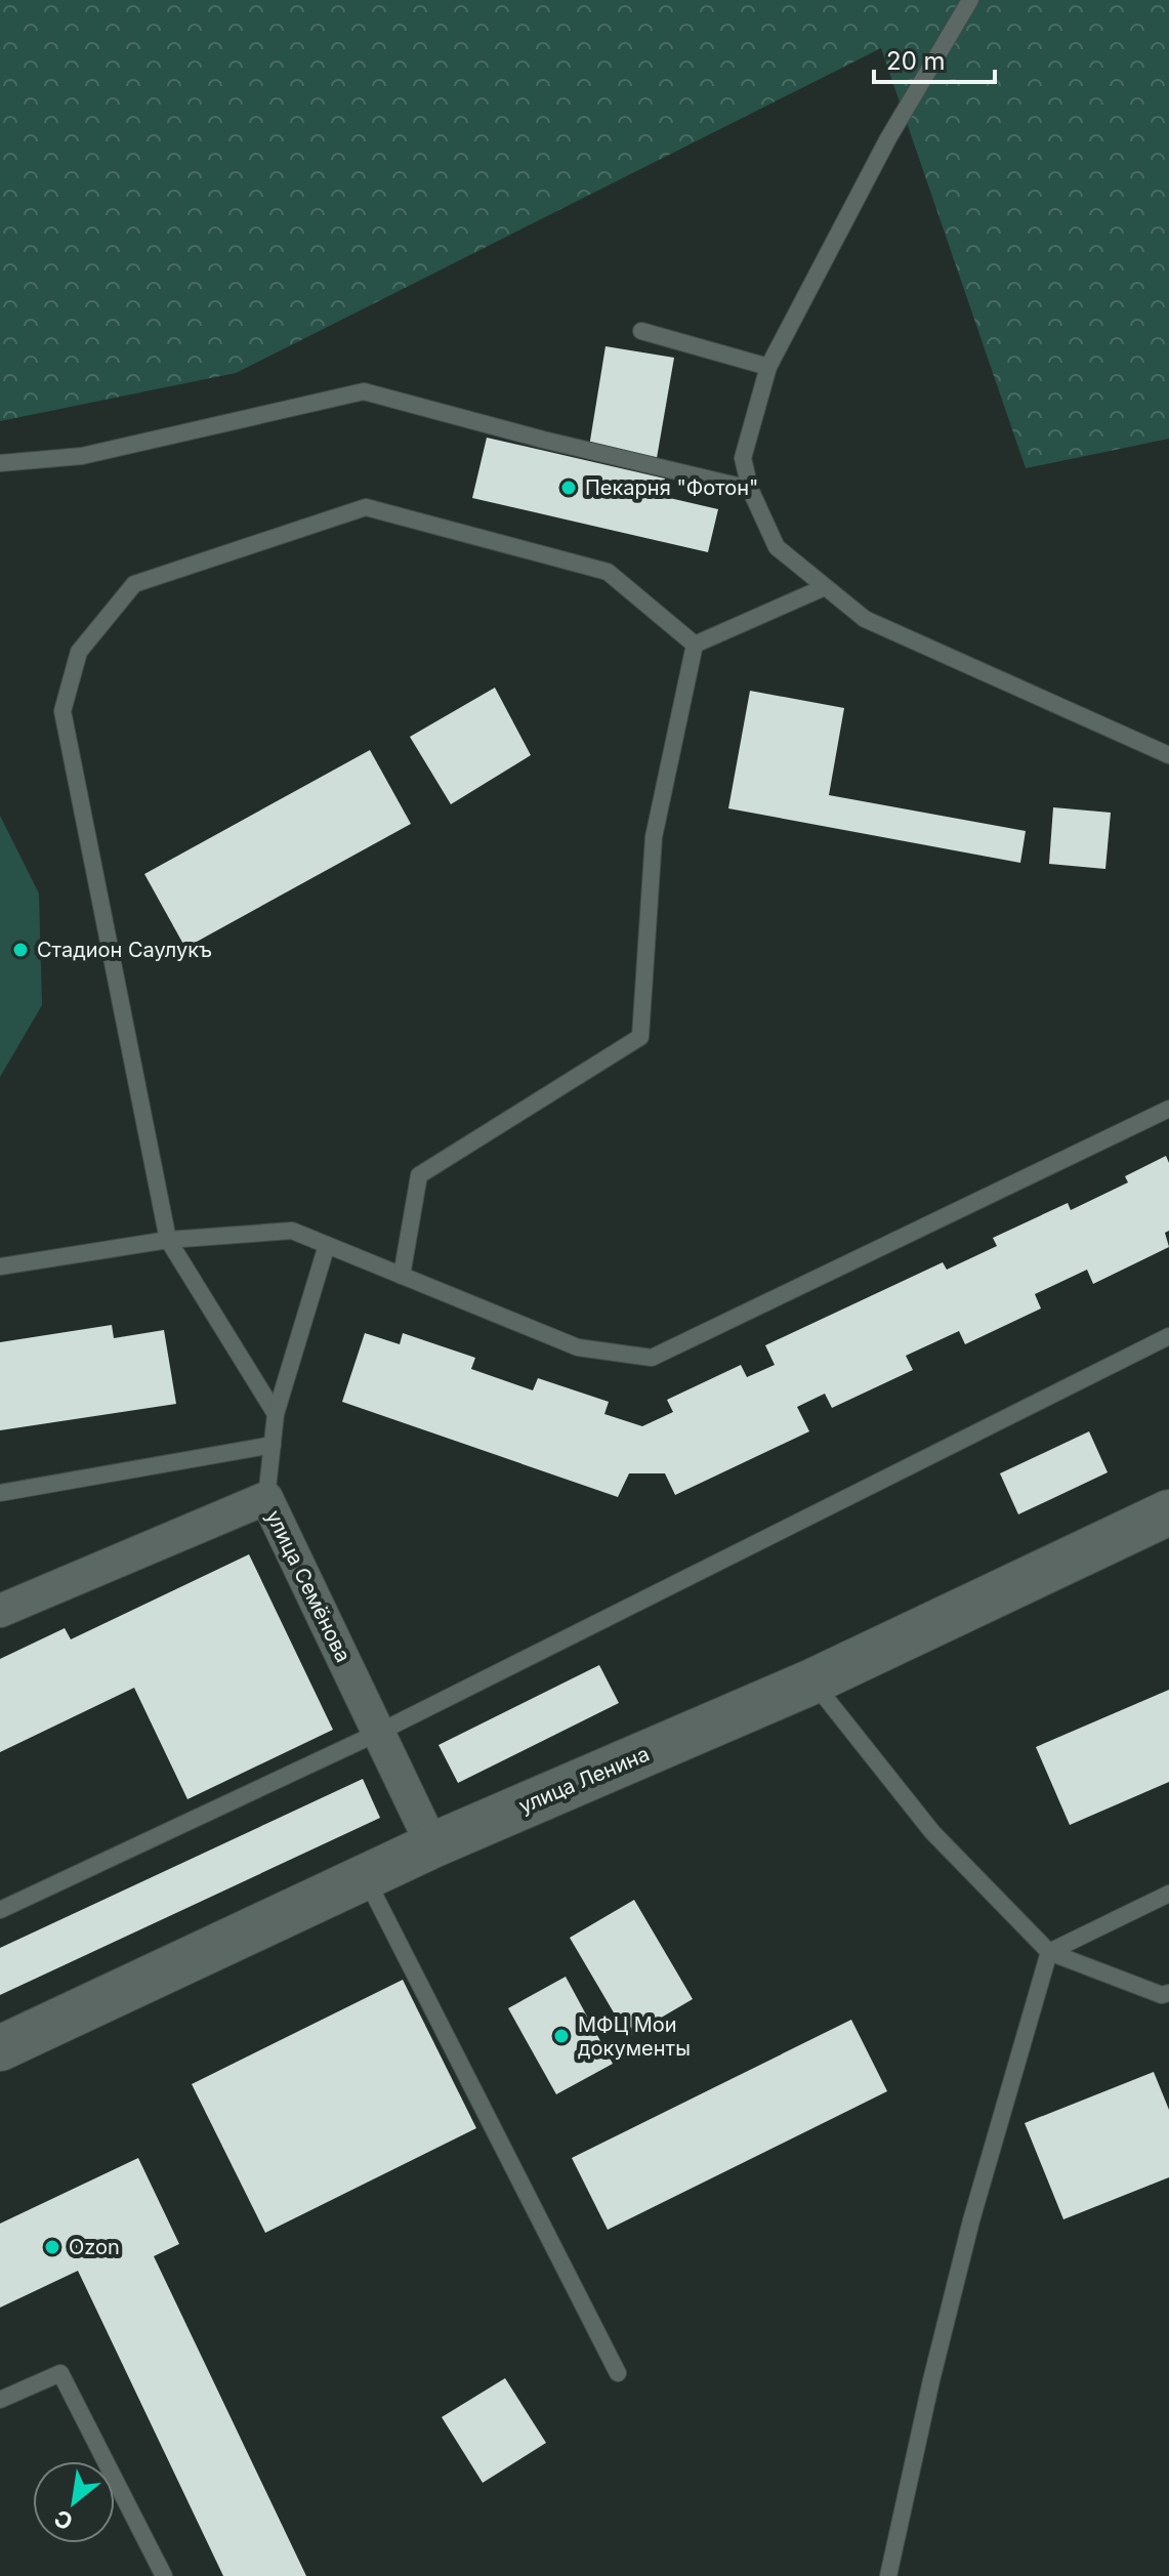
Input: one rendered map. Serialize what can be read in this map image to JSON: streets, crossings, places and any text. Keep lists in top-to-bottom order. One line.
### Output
{"streets":{"main road":["улица Ленина"],"street":["улица Семёнова"]},"crossings":[["улица Семёнова","улица Ленина"]],"places":["Пекарня \"Фотон\"","Стадион Саулукъ","МФЦ Мои документы","Ozon"],"scale_bar":"20 m","north":"bottom left"}
